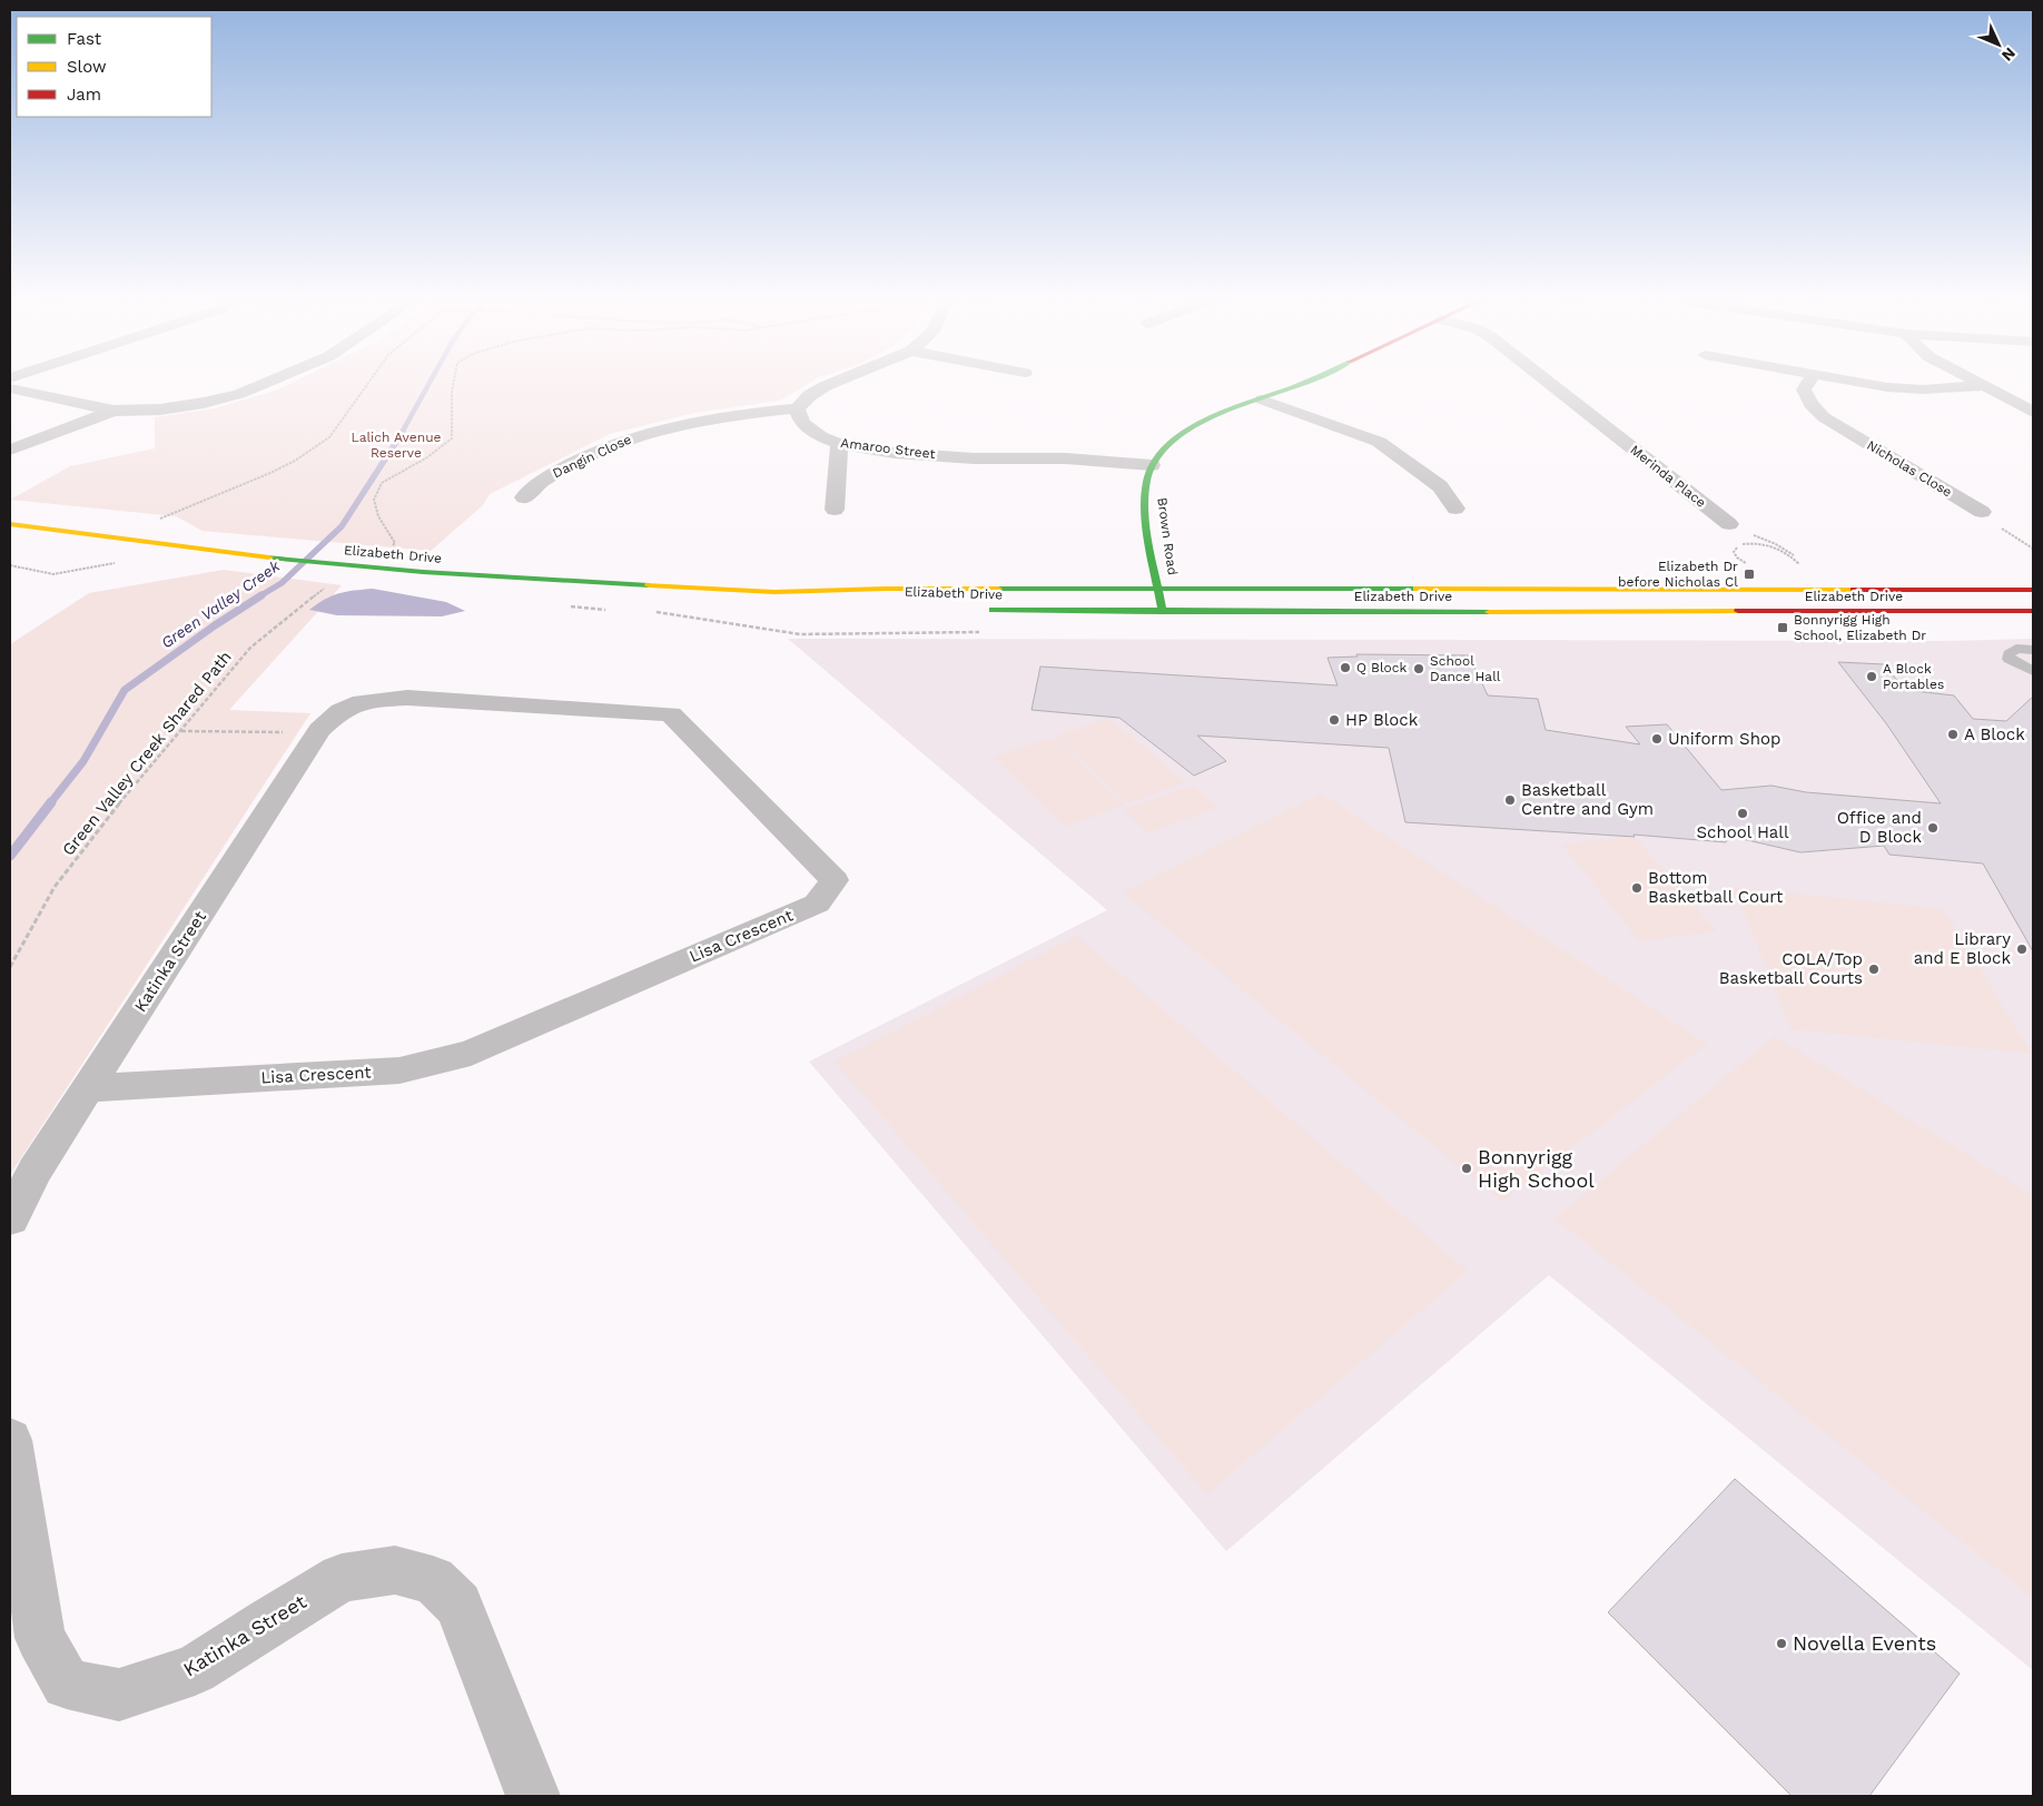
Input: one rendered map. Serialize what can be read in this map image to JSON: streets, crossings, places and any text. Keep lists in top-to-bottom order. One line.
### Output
{"streets":{"main road":["Brown Road","Elizabeth Drive"],"street":["Amaroo Street","Dangin Close","Nicholas Close","Merinda Place","Lisa Crescent","Katinka Street"],"path":["Green Valley Creek Shared Path"]},"crossings":[["Amaroo Street","Dangin Close"],["Amaroo Street","Brown Road"],["Brown Road","Elizabeth Drive"],["Lisa Crescent","Katinka Street"]],"water":["Green Valley Creek"],"parks":["Lalich Avenue Reserve"],"places":{"transit":["Elizabeth Dr before Nicholas Cl","Bonnyrigg High School, Elizabeth Dr"],"other":["Q Block","School Dance Hall","A Block Portables","HP Block","A Block","Uniform Shop","Basketball Centre and Gym","School Hall","Office and D Block","Bottom Basketball Court","Library and E Block","COLA/Top Basketball Courts","Bonnyrigg High School","Novella Events"]},"legend":["Fast","Slow","Jam"],"north":"bottom right"}
